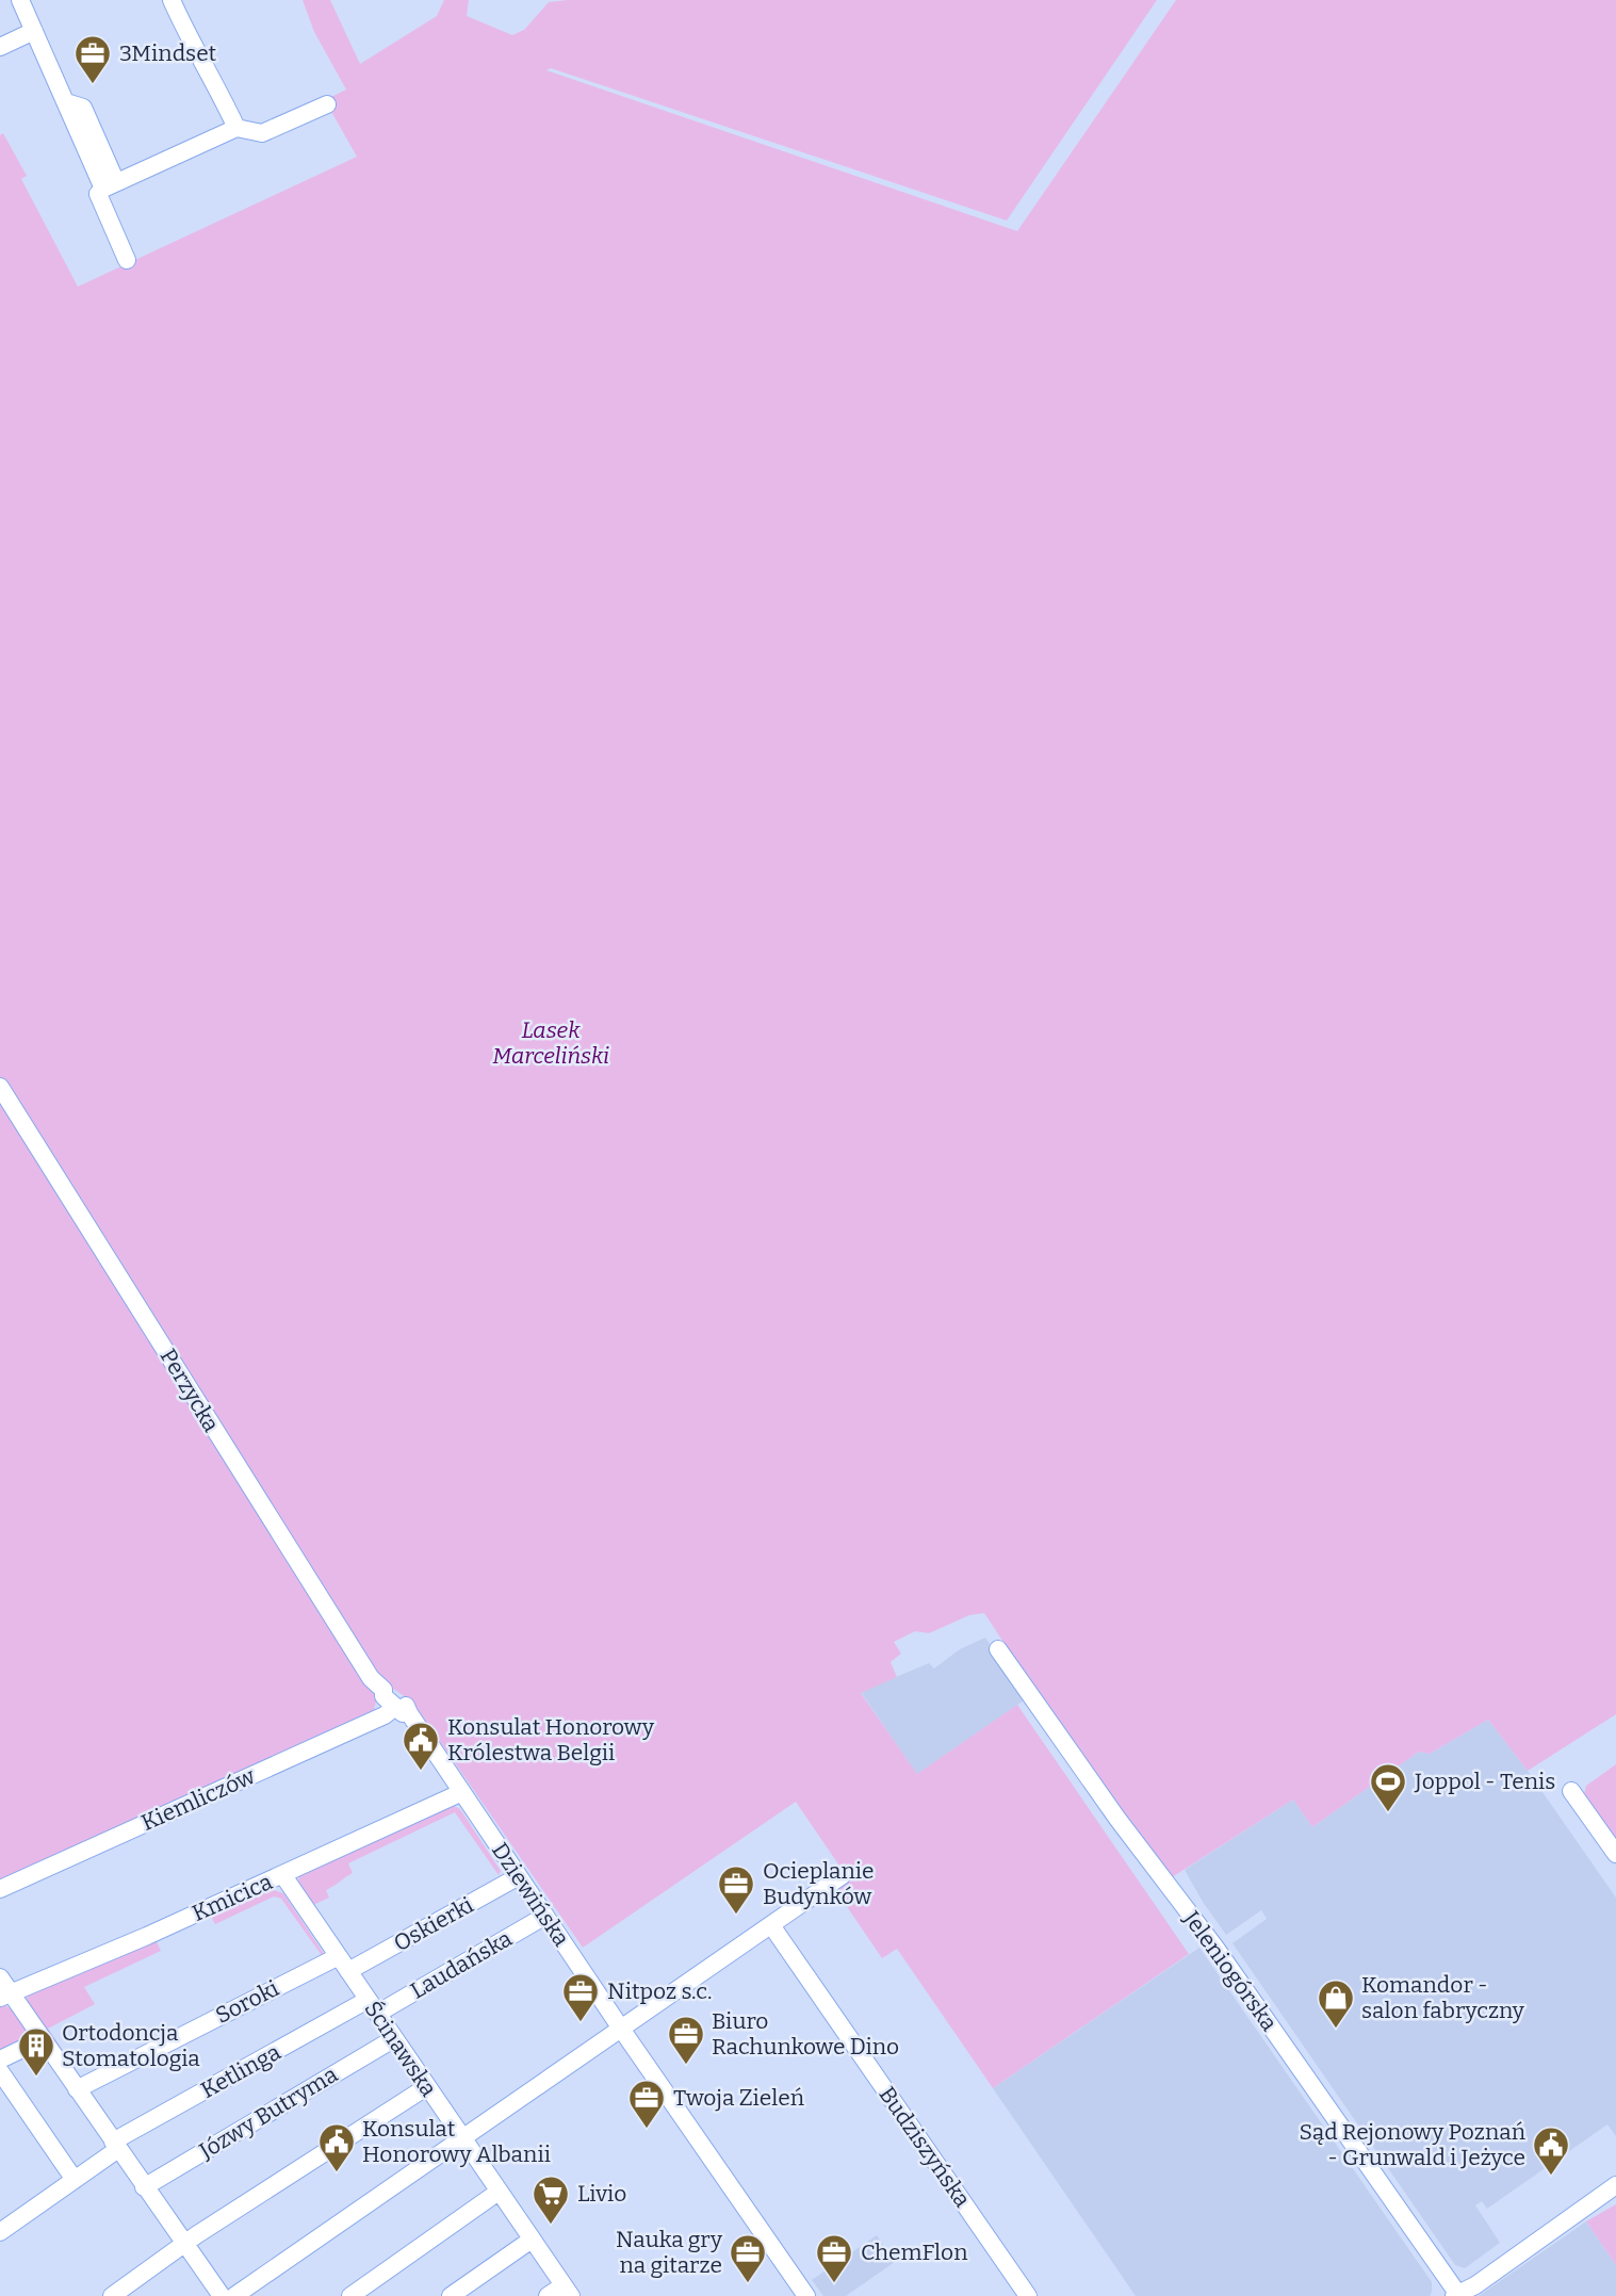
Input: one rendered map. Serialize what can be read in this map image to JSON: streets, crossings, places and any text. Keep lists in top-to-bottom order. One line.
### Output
{"streets":{"street":["Perzycka","Kiemliczów","Dziewińska","Kmicica","Oskierki","Laudańska","Jeleniogórska","Soroki","Ścinawska","Ketlinga","Józwy Butryma","Budziszyńska"]},"crossings":[["Perzycka","Dziewińska"],["Kiemliczów","Dziewińska"],["Dziewińska","Kmicica"],["Dziewińska","Oskierki"],["Dziewińska","Laudańska"],["Kmicica","Ścinawska"],["Oskierki","Ścinawska"],["Laudańska","Ścinawska"],["Laudańska","Ketlinga"],["Soroki","Ścinawska"],["Ścinawska","Ketlinga"],["Ścinawska","Józwy Butryma"]],"parks":["Lasek Marceliński"],"places":{"office":["3Mindset","Ocieplanie Budynków","Nitpoz s.c.","Biuro Rachunkowe Dino","Twoja Zieleń","Nauka gry na gitarze","ChemFlon"],"public building":["Konsulat Honorowy Królestwa Belgii","Konsulat Honorowy Albanii","Sąd Rejonowy Poznań - Grunwald i Jeżyce"],"sports":["Joppol - Tenis"],"shop":["Komandor - salon fabryczny"],"building":["Ortodoncja Stomatologia"],"supermarket":["Livio"]}}
